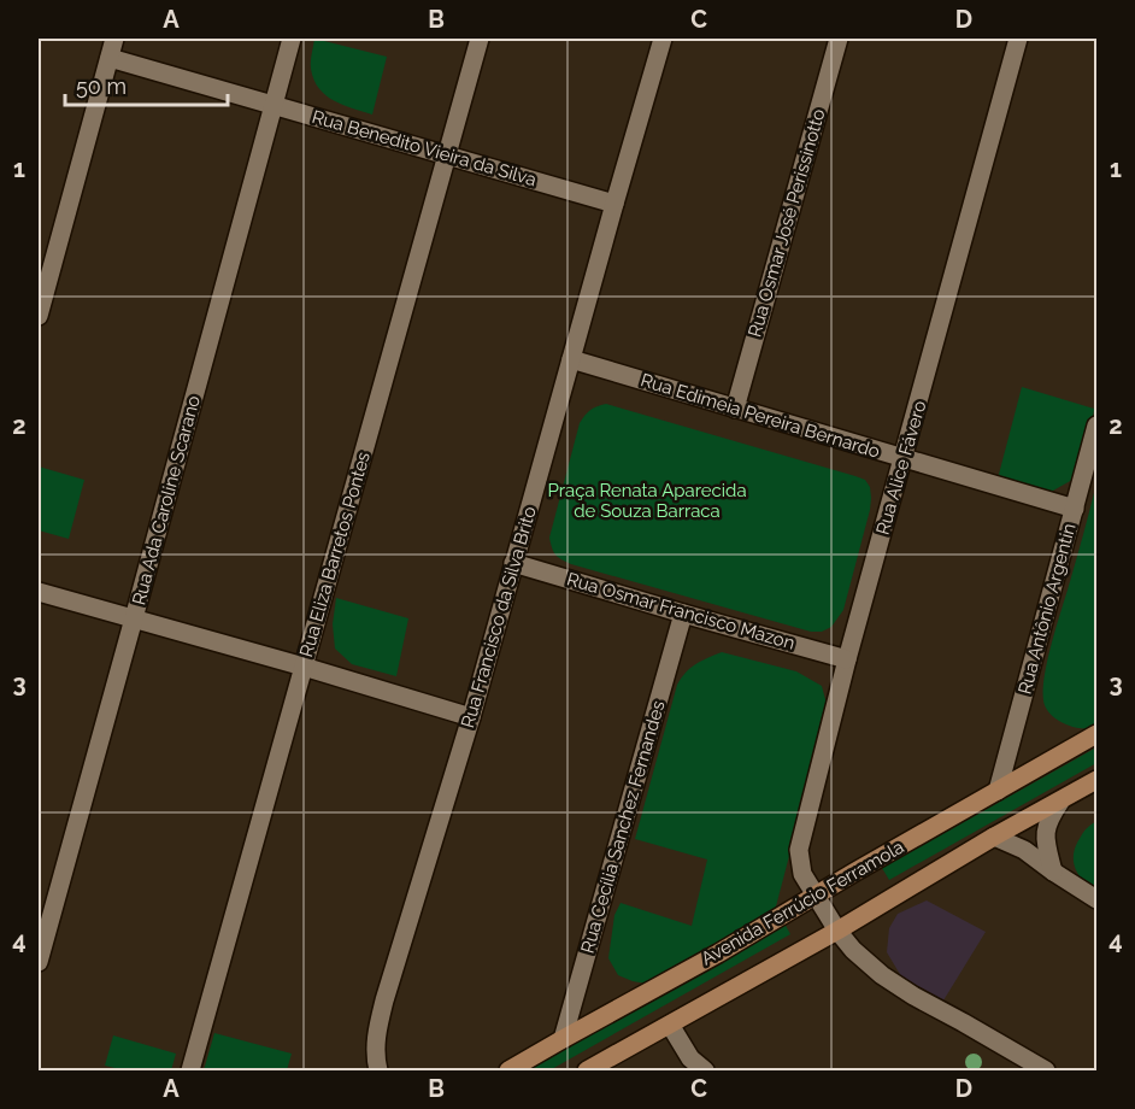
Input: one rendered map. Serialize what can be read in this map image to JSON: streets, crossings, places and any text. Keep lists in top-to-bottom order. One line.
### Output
{"streets":{"street":["Rua Benedito Vieira da Silva","Rua Osmar José Perissinotto","Rua Edimeia Pereira Bernardo","Rua Alice Fávero","Rua Ada Caroline Scarano","Rua Eliza Barretos Pontes","Rua Antônio Argentin","Rua Osmar Francisco Mazon","Rua Francisco da Silva Brito","Rua Cecília Sanchez Fernandes","Avenida Ferrúcio Ferramola"]},"crossings":[["Rua Benedito Vieira da Silva","Rua Ada Caroline Scarano"],["Rua Benedito Vieira da Silva","Rua Eliza Barretos Pontes"],["Rua Benedito Vieira da Silva","Rua Francisco da Silva Brito"],["Rua Osmar José Perissinotto","Rua Edimeia Pereira Bernardo"],["Rua Edimeia Pereira Bernardo","Rua Alice Fávero"],["Rua Edimeia Pereira Bernardo","Rua Antônio Argentin"],["Rua Edimeia Pereira Bernardo","Rua Francisco da Silva Brito"],["Rua Alice Fávero","Rua Osmar Francisco Mazon"],["Rua Alice Fávero","Avenida Ferrúcio Ferramola"],["Rua Antônio Argentin","Avenida Ferrúcio Ferramola"],["Rua Osmar Francisco Mazon","Rua Francisco da Silva Brito"],["Rua Osmar Francisco Mazon","Rua Cecília Sanchez Fernandes"],["Rua Cecília Sanchez Fernandes","Avenida Ferrúcio Ferramola"]],"parks":["Praça Renata Aparecida de Souza Barraca"],"scale_bar":"50 m","grid":{"columns":["A","B","C","D"],"rows":["1","2","3","4"]}}
